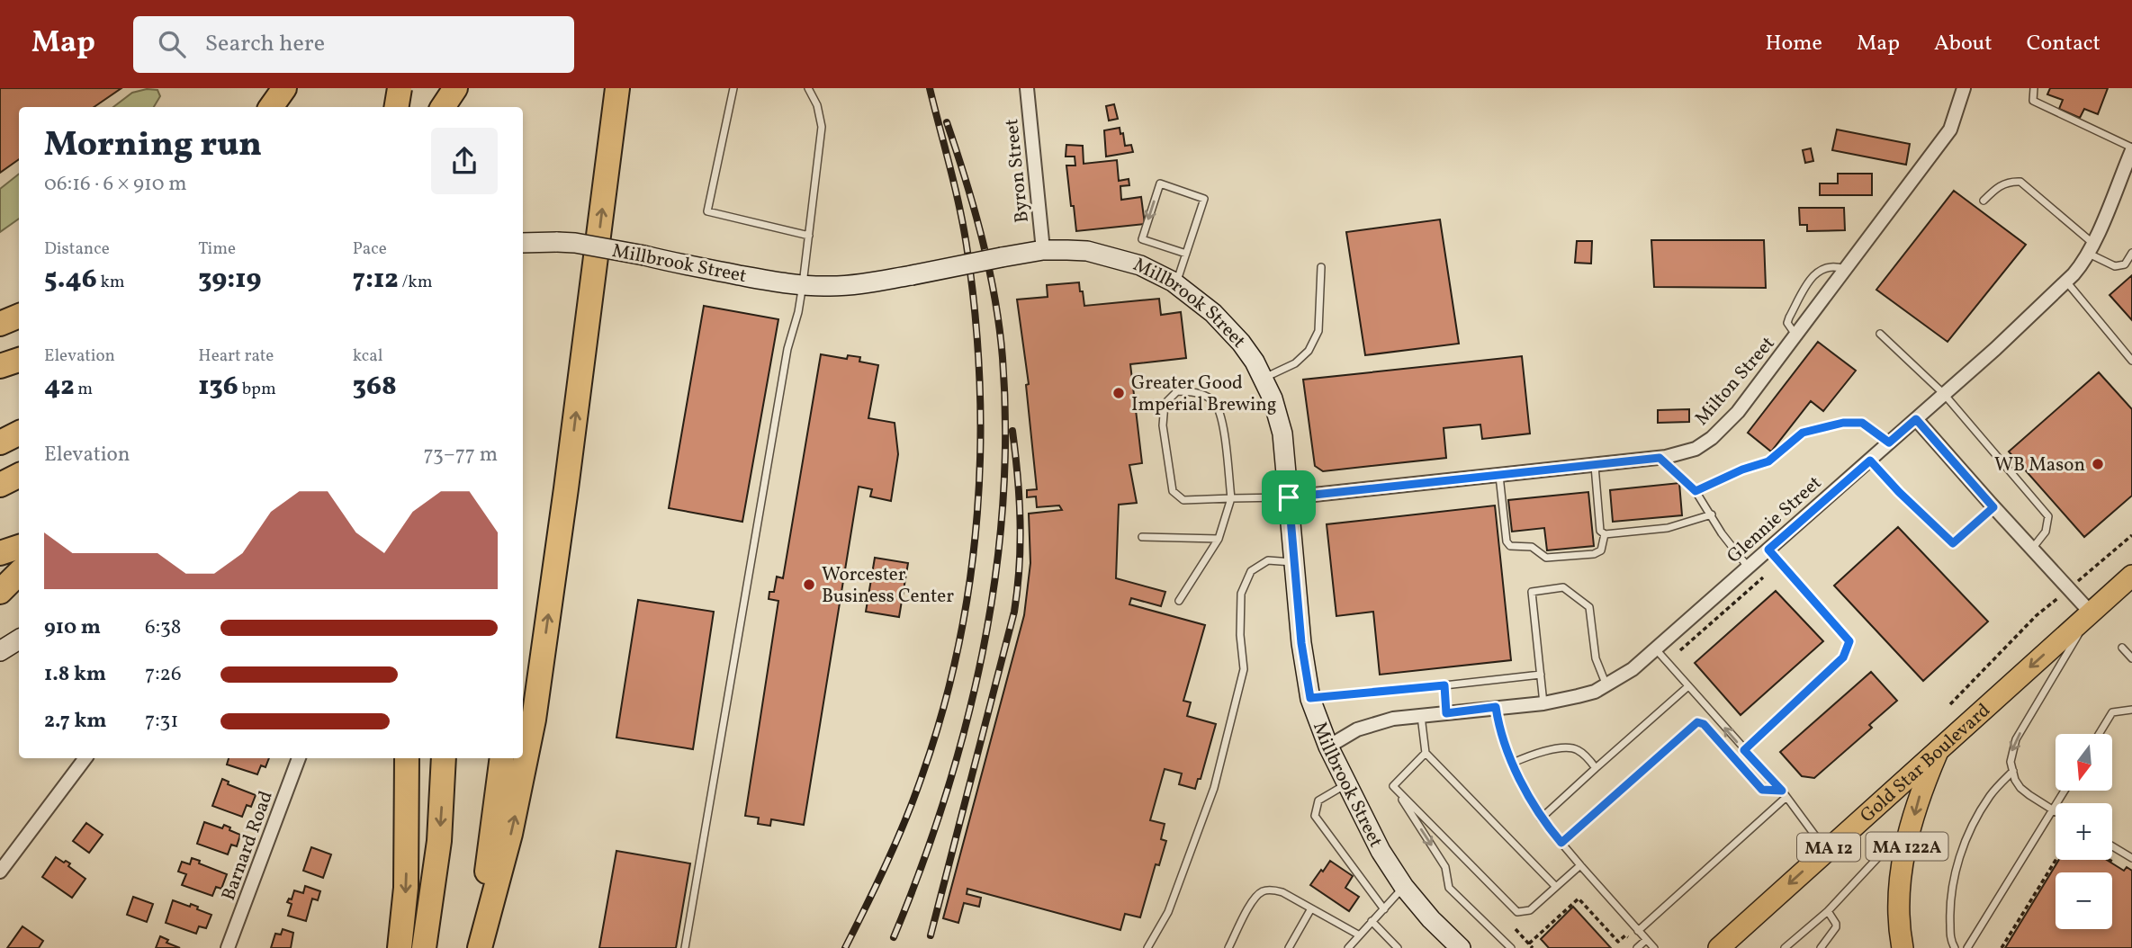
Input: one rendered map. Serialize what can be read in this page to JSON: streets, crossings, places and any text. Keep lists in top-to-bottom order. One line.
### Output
{"streets":{"main road":["Millbrook Street","Gold Star Boulevard","MA 122A","MA 12"],"street":["Byron Street","Milton Street","Glennie Street","Barnard Road"]},"crossings":[["Byron Street","Millbrook Street"],["Millbrook Street","Milton Street"],["Millbrook Street","Glennie Street"],["Gold Star Boulevard","MA 122A"]],"one_way":["Gold Star Boulevard"],"places":["Greater Good Imperial Brewing","WB Mason","Worcester Business Center"],"north":"bottom","page":{"header":"Map","search":"Search here","nav":["Home","Map","About","Contact"],"heading":["Morning run","06:16 · 6 × 910 m"],"stats":[["Distance","5.46 km"],["Time","39:19"],["Pace","7:12 /km"],["Elevation","42 m"],["Heart rate","136 bpm"],["kcal","368"]],"chart":["Elevation","73–77 m"],"list":[{"name":"910 m","note":"6:38"},{"name":"1.8 km","note":"7:26"},{"name":"2.7 km","note":"7:31"}],"map_buttons":["+","−"]}}
